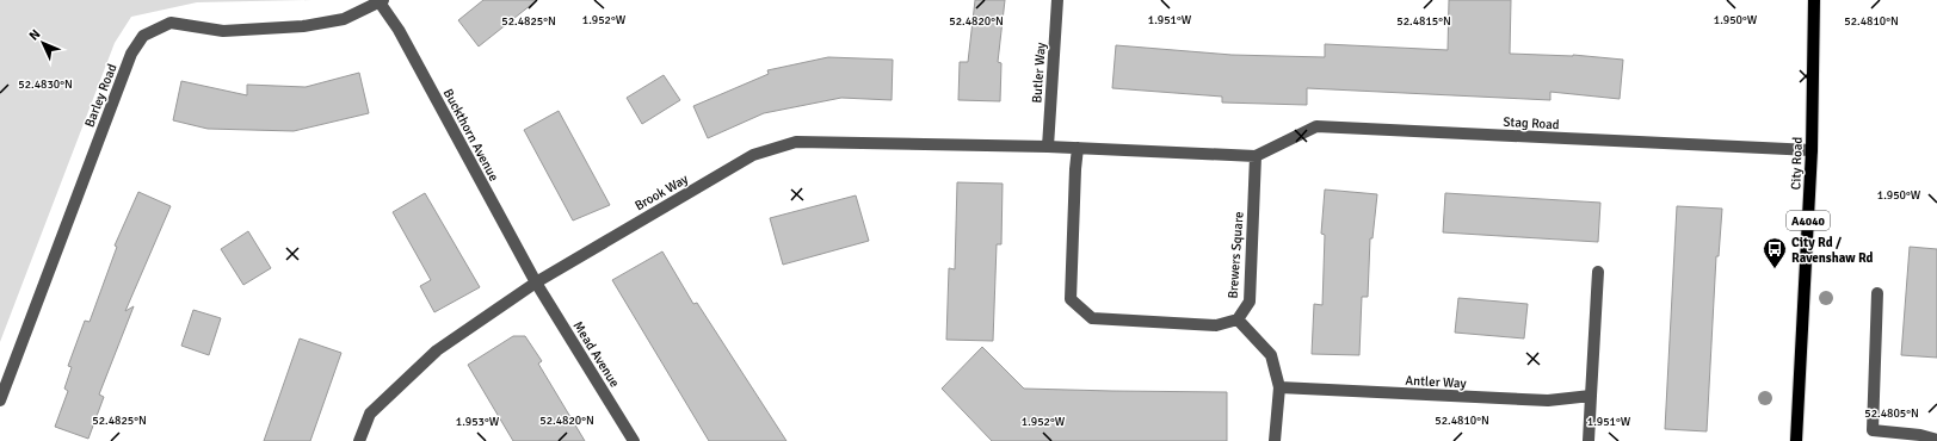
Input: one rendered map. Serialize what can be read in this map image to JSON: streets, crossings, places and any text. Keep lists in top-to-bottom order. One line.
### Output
{"streets":{"main road":["City Road","A4040"],"street":["Butler Way","Barley Road","Stag Road","Buckthorn Avenue","Brook Way","Brewers Square","Mead Avenue","Antler Way"]},"crossings":[["Butler Way","Brook Way"],["Barley Road","Buckthorn Avenue"],["Stag Road","City Road"],["Stag Road","Brewers Square"],["Buckthorn Avenue","Brook Way"],["Buckthorn Avenue","Mead Avenue"],["Brook Way","Mead Avenue"]],"places":{"bus stop":["City Rd / Ravenshaw Rd"]},"north":"top left","coordinates":["1.950°W","1.952°W","1.951°W","52.4825°N","52.4820°N","52.4815°N","52.4810°N","52.4830°N","52.4805°N","1.953°W"]}
